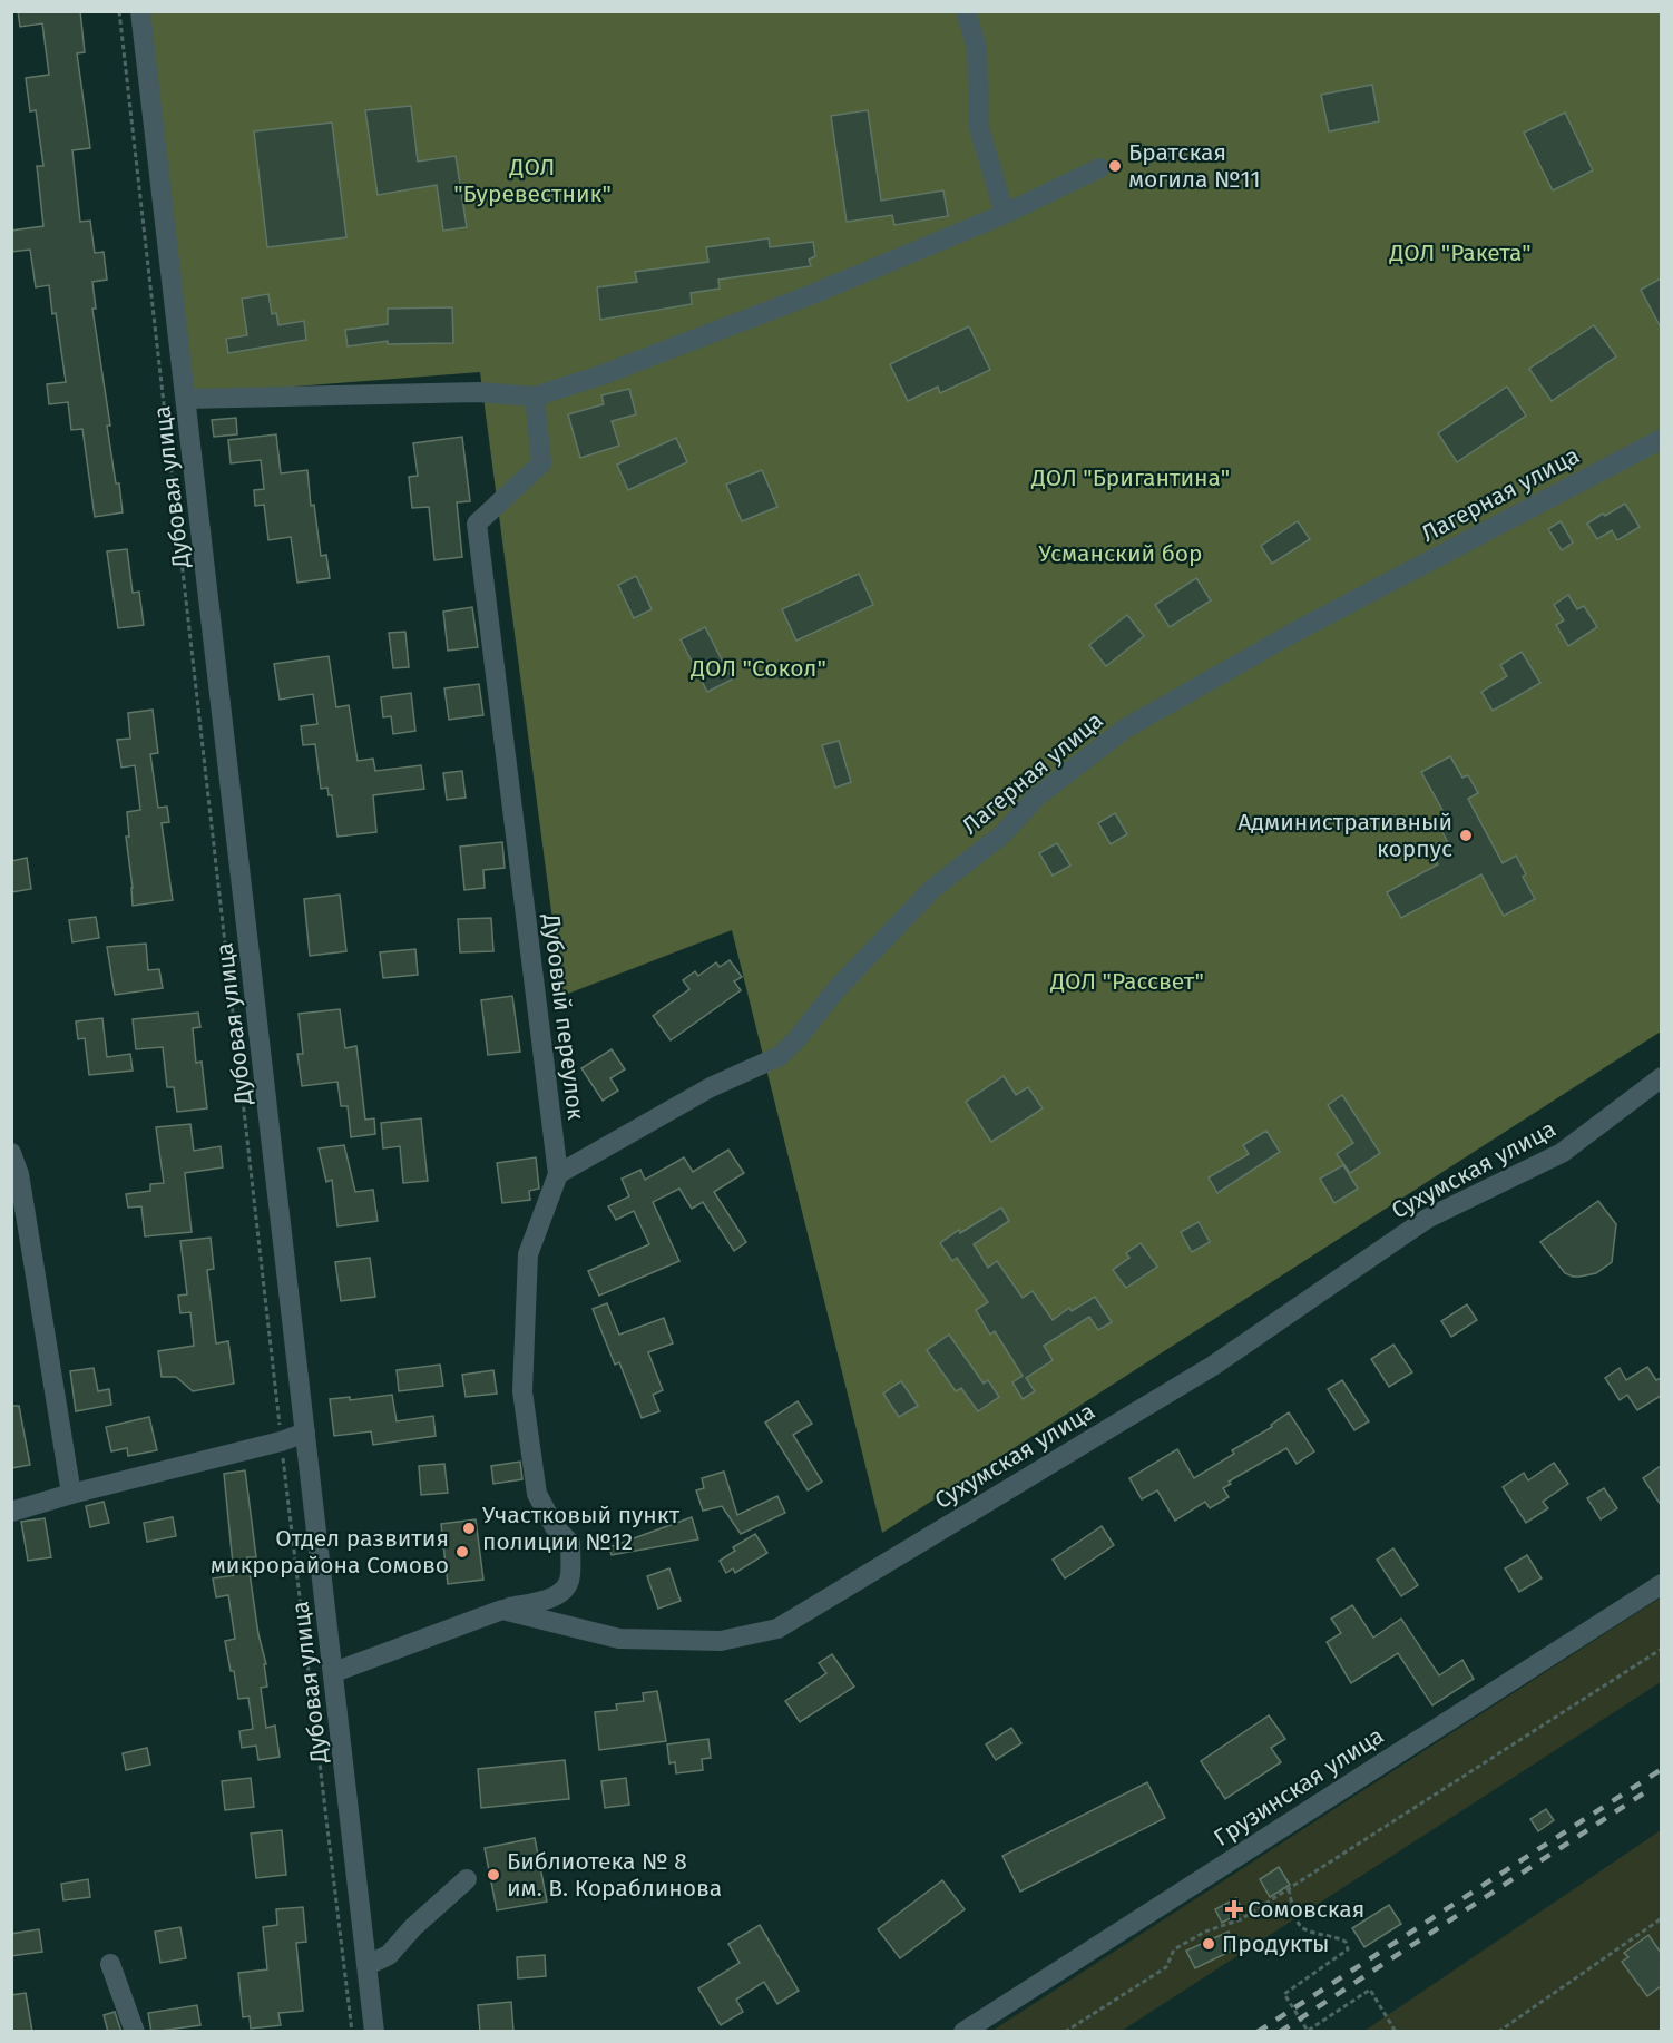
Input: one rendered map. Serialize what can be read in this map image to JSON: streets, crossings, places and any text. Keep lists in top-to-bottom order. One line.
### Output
{"streets":{"street":["Дубовая улица","Лагерная улица","Дубовый переулок","Сухумская улица","Грузинская улица"]},"crossings":[["Лагерная улица","Дубовый переулок"],["Дубовый переулок","Сухумская улица"]],"parks":["ДОЛ \"Буревестник\"","ДОЛ \"Ракета\"","ДОЛ \"Бригантина\"","Усманский бор","ДОЛ \"Сокол\"","ДОЛ \"Рассвет\""],"places":{"other":["Братская могила №11","Административный корпус","Участковый пункт полиции №12","Отдел развития микрорайона Сомово","Библиотека № 8 им. В. Кораблинова","Продукты"],"health":["Сомовская"]}}
